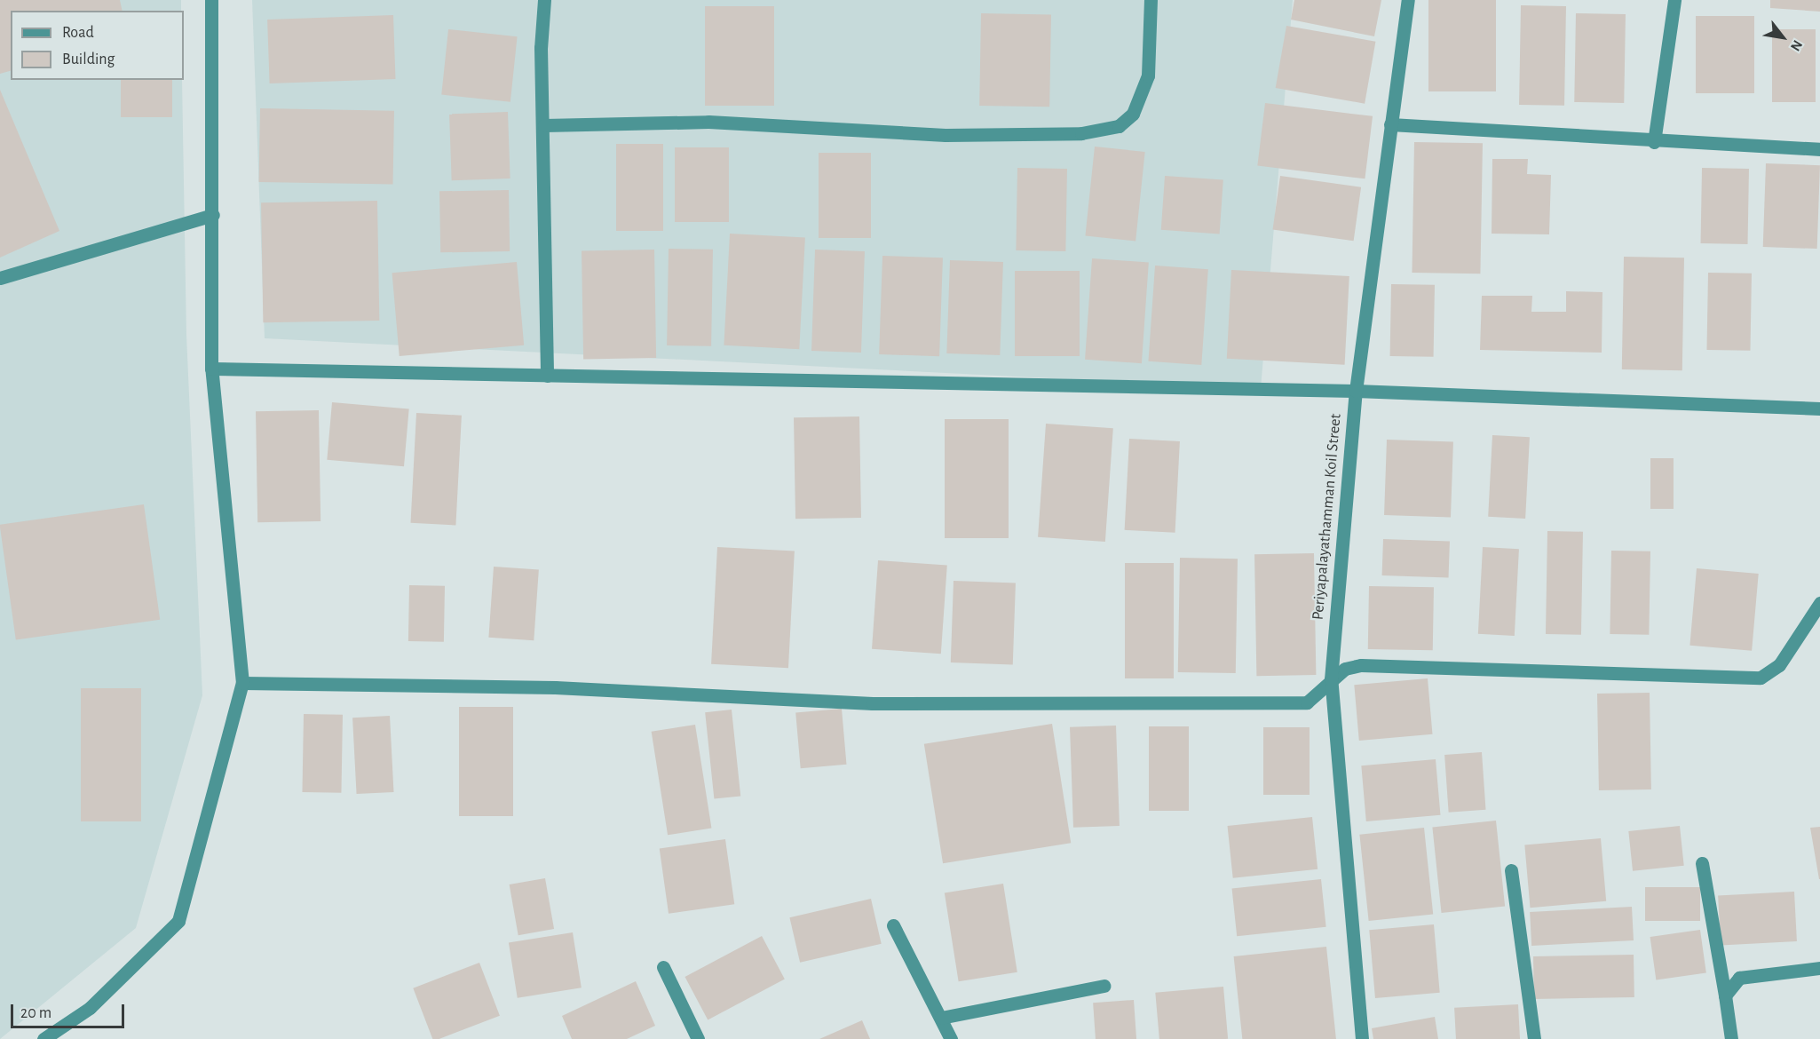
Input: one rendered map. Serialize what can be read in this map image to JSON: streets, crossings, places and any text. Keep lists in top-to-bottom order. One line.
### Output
{"streets":{"street":["Periyapalayathamman Koil Street"]},"legend":["Road","Building"],"scale_bar":"20 m","north":"bottom right"}
